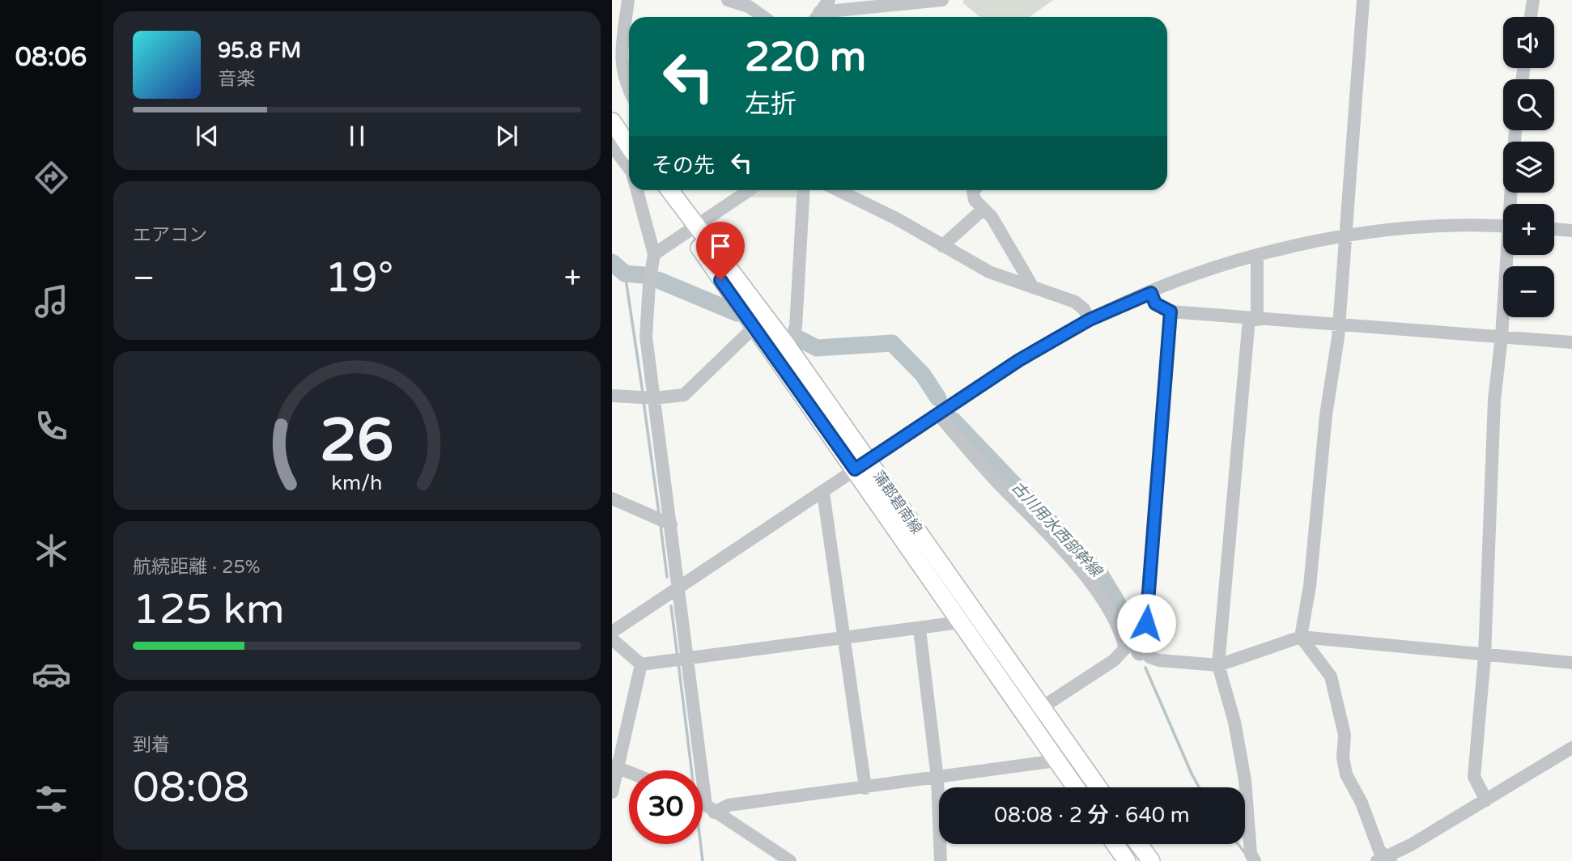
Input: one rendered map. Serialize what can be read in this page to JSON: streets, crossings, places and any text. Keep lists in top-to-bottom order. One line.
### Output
{"streets":{"main road":["蒲郡碧南線"]},"water":["古川用水西部幹線"],"page":{"tabs":"08:06","map_buttons":["+","−"],"turn":["220 m","左折"],"song":["95.8 FM","音楽"],"then":"その先","tile":["エアコン",["航続距離 · 25%","125 km"],["到着","08:08"]],"heat":["−","19°","+"],"limit":"30","trip":"08:08 · 2 分 · 640 m","gauge":["26","km/h"]}}
